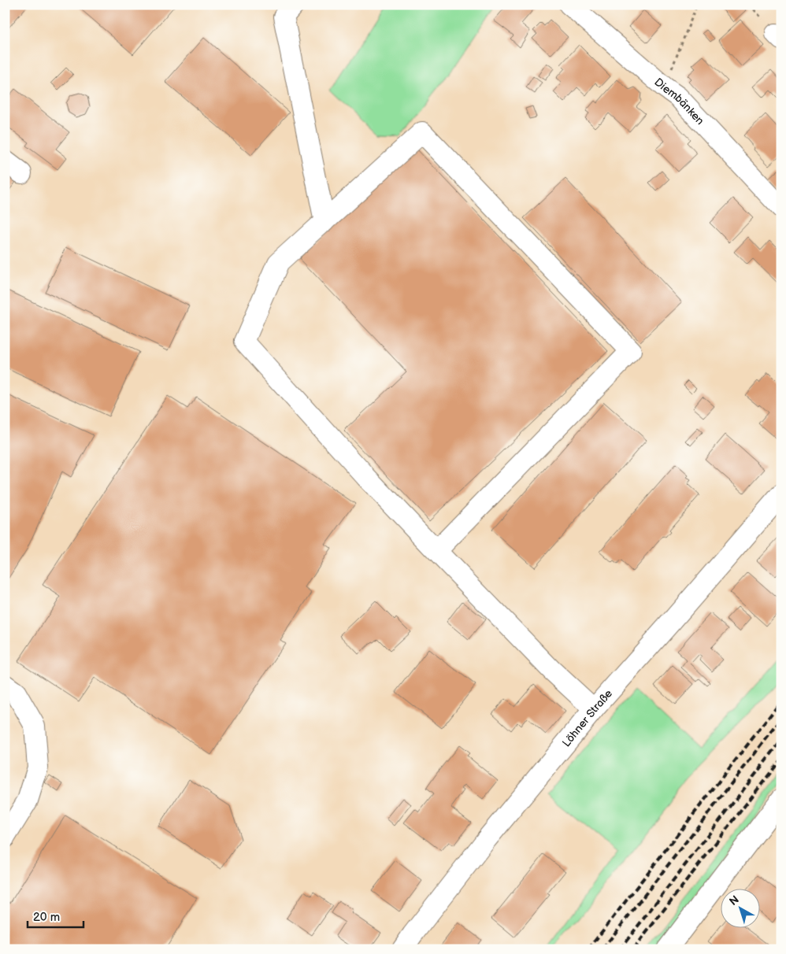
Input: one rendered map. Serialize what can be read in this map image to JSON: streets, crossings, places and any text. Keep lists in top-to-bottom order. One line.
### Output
{"streets":{"street":["Diembänken","Löhner Straße"]},"scale_bar":"20 m","north":"top left"}
